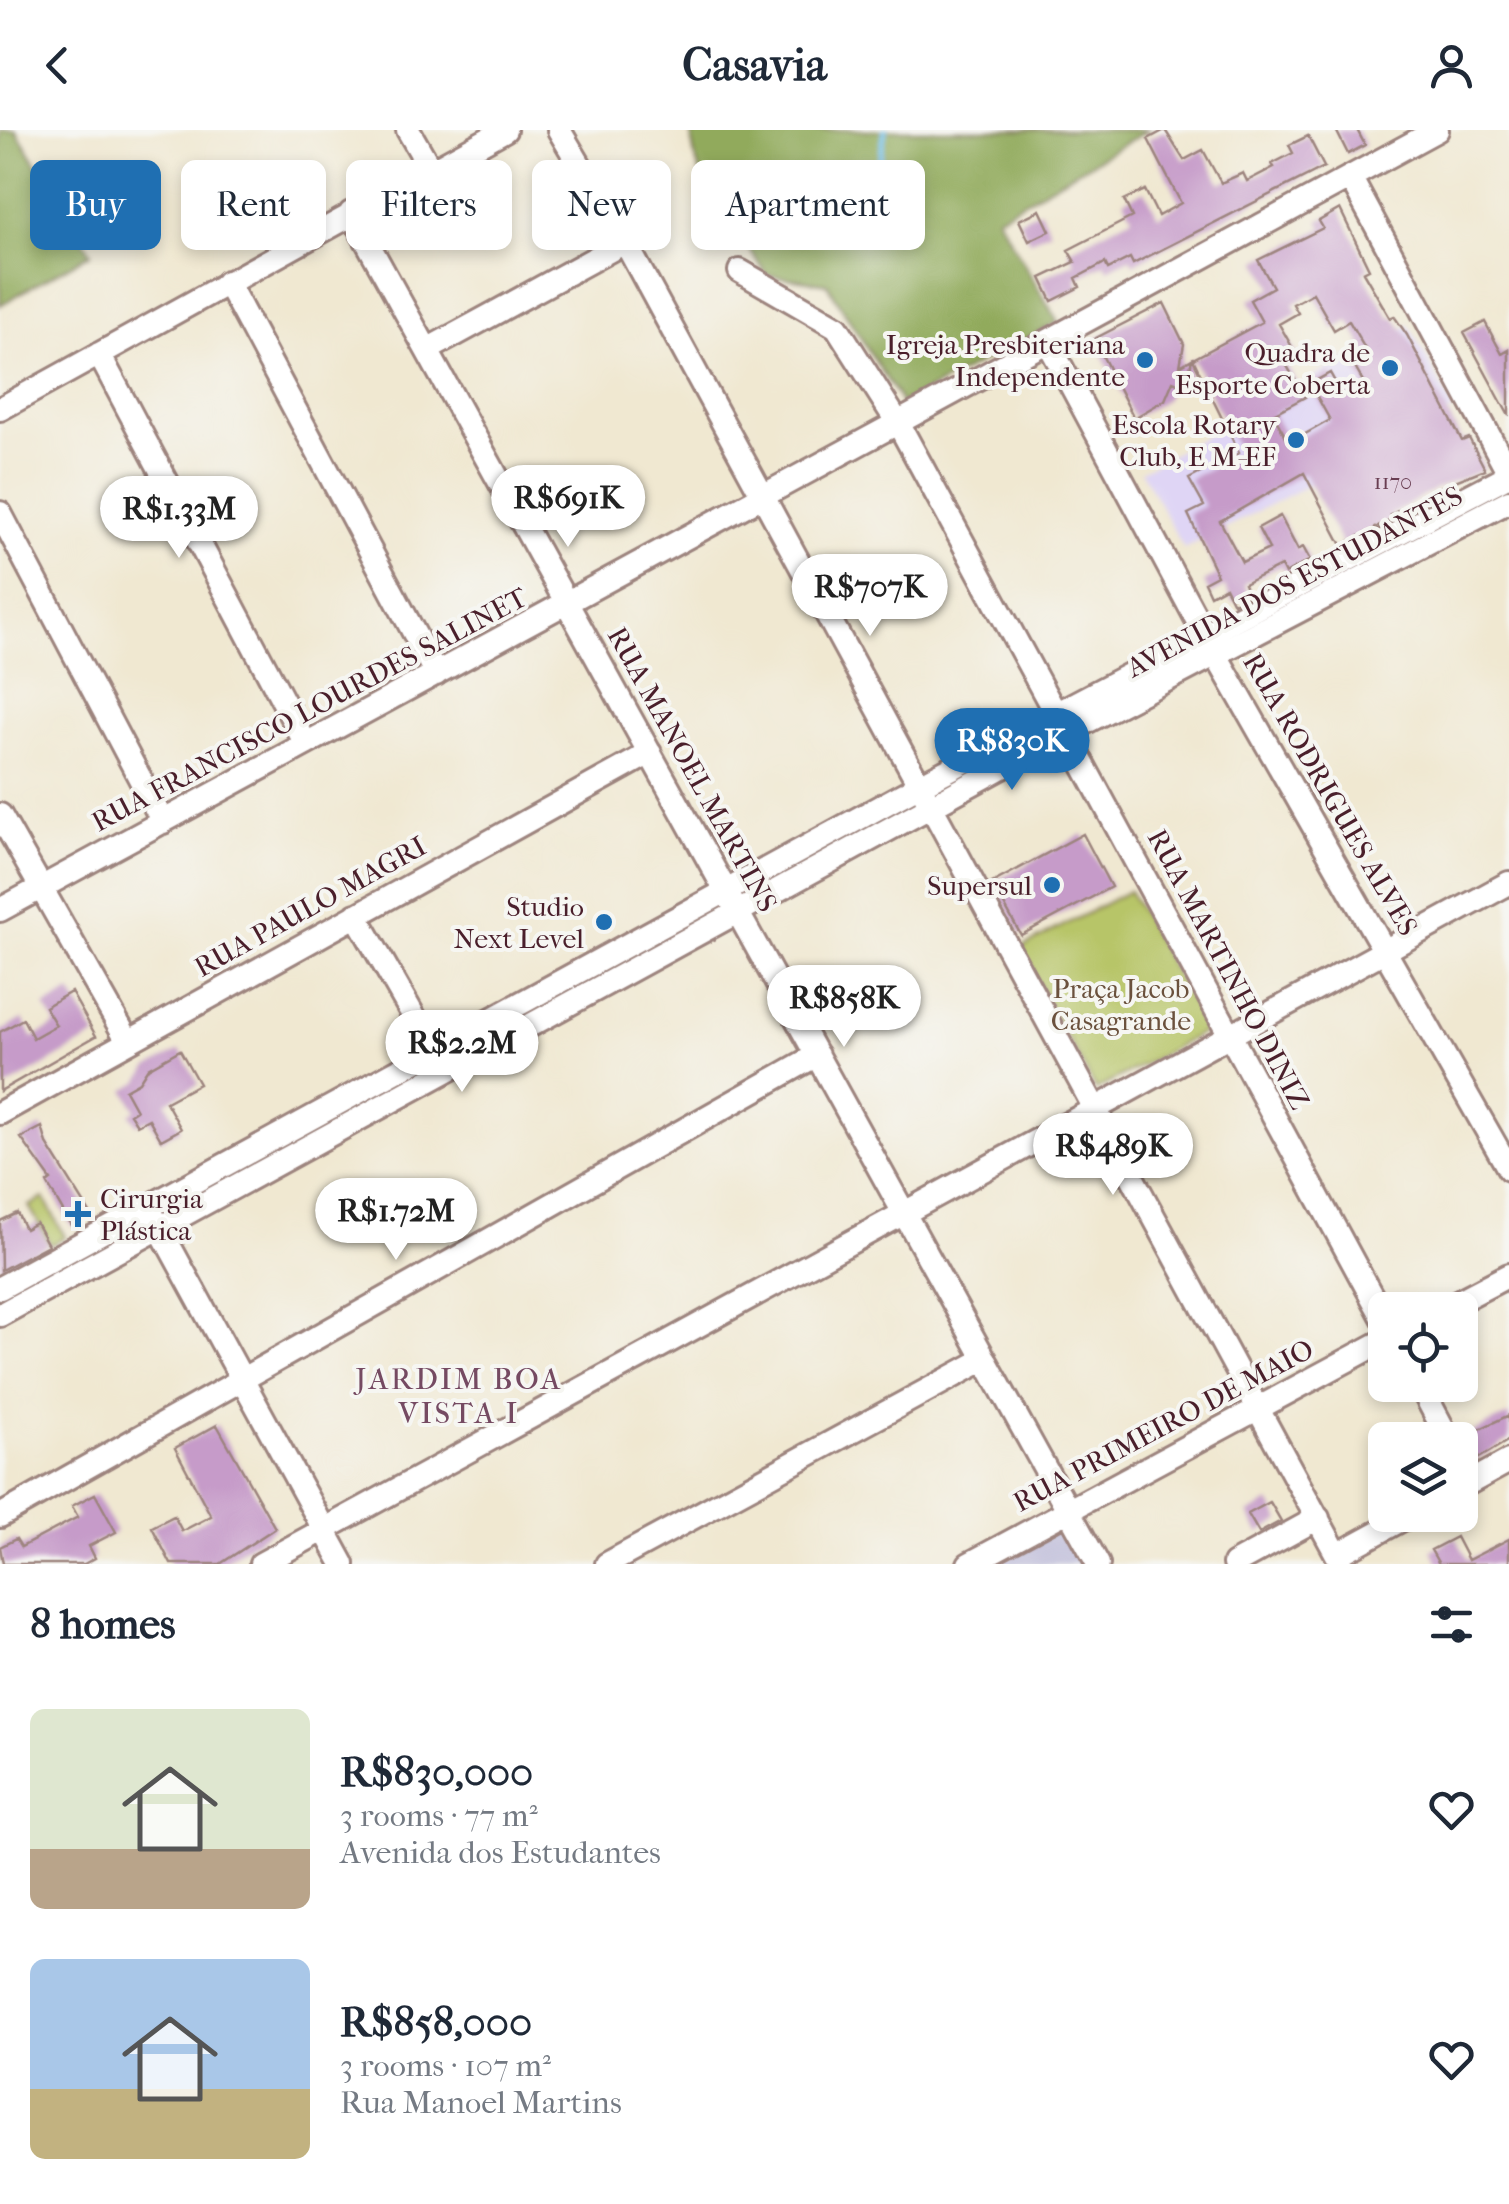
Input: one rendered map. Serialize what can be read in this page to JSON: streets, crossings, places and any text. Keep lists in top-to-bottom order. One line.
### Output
{"streets":{"street":["AVENIDA DOS ESTUDANTES","RUA FRANCISCO LOURDES SALINET","RUA MANOEL MARTINS","RUA RODRIGUES ALVES","RUA PAULO MAGRI","RUA MARTINHO DINIZ","RUA PRIMEIRO DE MAIO"]},"crossings":[["AVENIDA DOS ESTUDANTES","RUA MANOEL MARTINS"],["AVENIDA DOS ESTUDANTES","RUA RODRIGUES ALVES"],["AVENIDA DOS ESTUDANTES","RUA MARTINHO DINIZ"],["RUA FRANCISCO LOURDES SALINET","RUA MANOEL MARTINS"],["RUA FRANCISCO LOURDES SALINET","RUA RODRIGUES ALVES"],["RUA FRANCISCO LOURDES SALINET","RUA MARTINHO DINIZ"],["RUA MANOEL MARTINS","RUA PAULO MAGRI"],["RUA MANOEL MARTINS","RUA PRIMEIRO DE MAIO"]],"districts":["JARDIM BOA VISTA I"],"parks":["Praça Jacob Casagrande"],"places":{"other":["Igreja Presbiteriana Independente","Quadra de Esporte Coberta","Escola Rotary Club, E M-EF","Supersul","Studio Next Level"],"health":["Cirurgia Plástica"]},"house_numbers":["1170"],"page":{"header":"Casavia","chip":["Buy","Rent","Filters","New","Apartment"],"price":["R$691K","R$1.33M","R$707K","R$830K","R$858K","R$2.2M","R$489K","R$1.72M"],"heading":"8 homes","list":[{"name":"R$830,000","note":"3 rooms · 77 m² · Avenida dos Estudantes"},{"name":"R$858,000","note":"3 rooms · 107 m² · Rua Manoel Martins"}]}}
